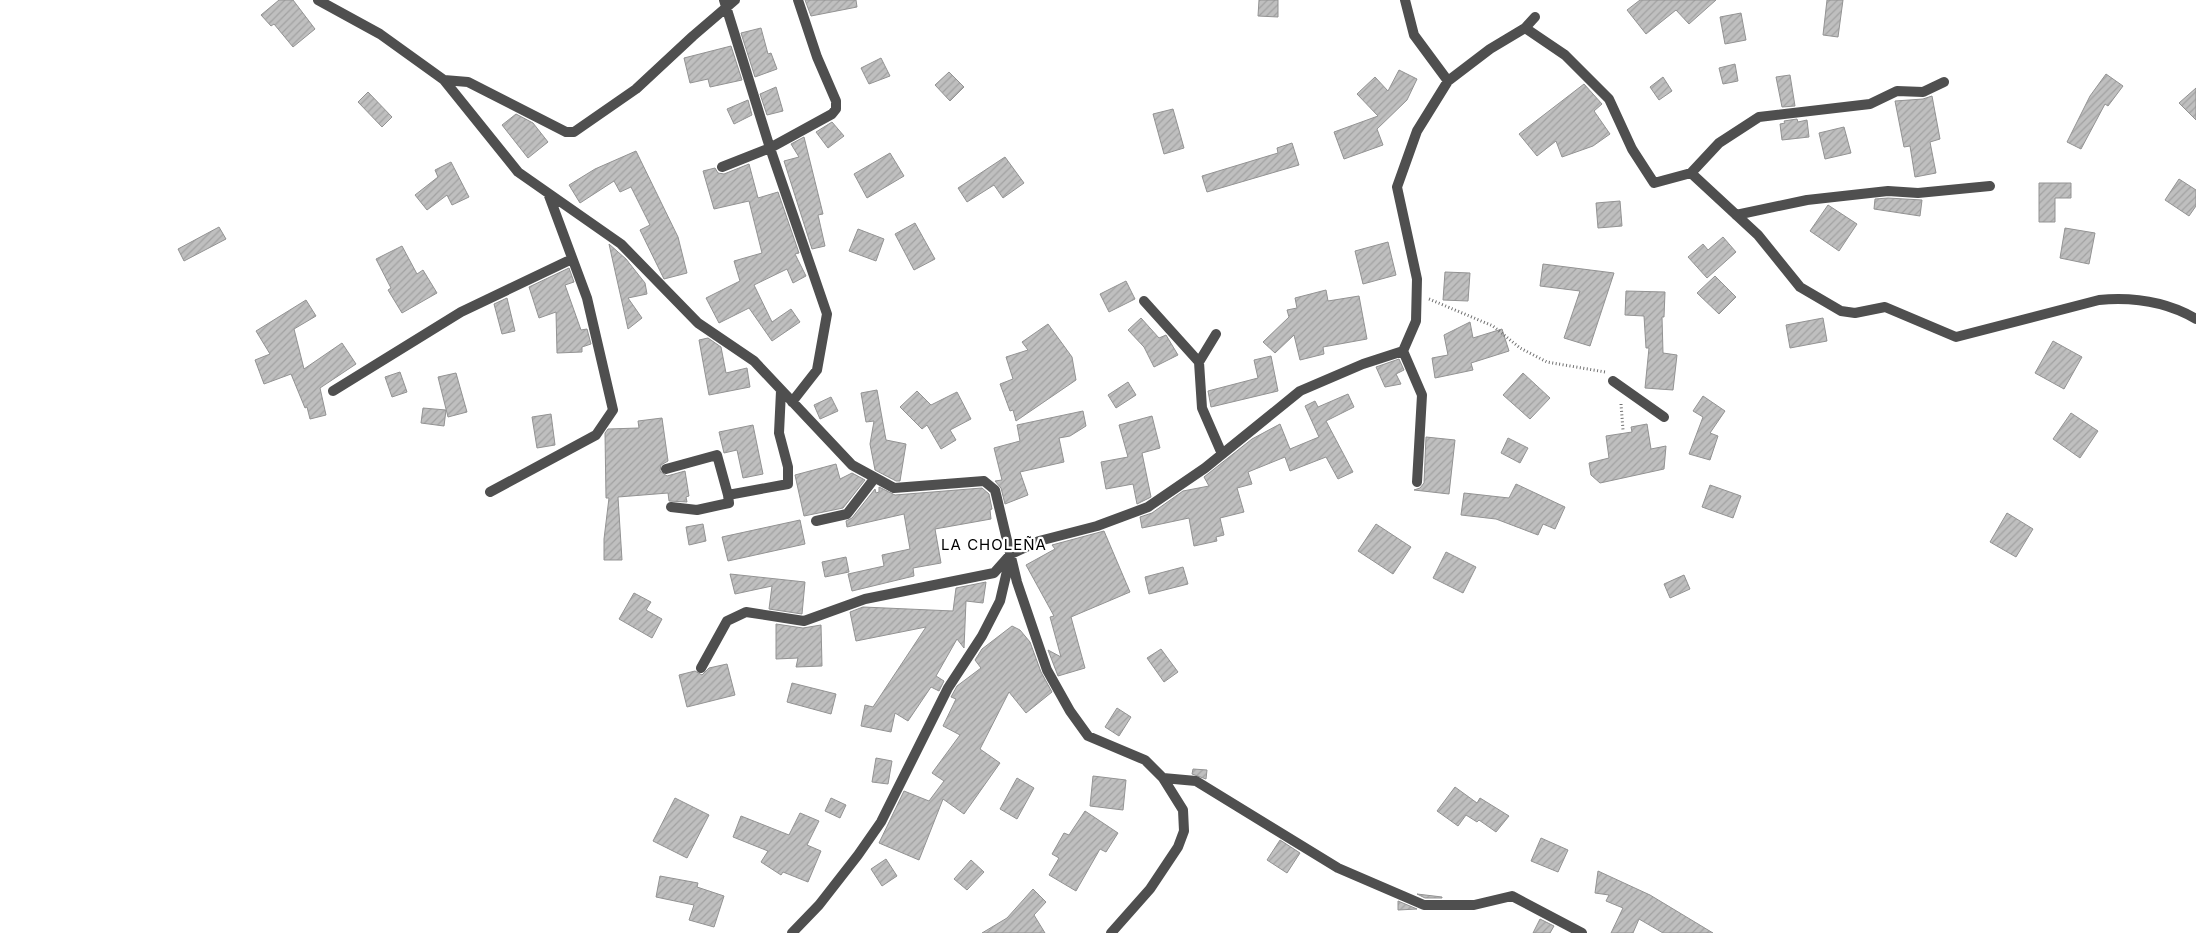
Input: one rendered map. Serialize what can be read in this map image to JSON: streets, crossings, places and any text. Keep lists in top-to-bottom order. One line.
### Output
{"districts":["LA CHOLEÑA"]}
